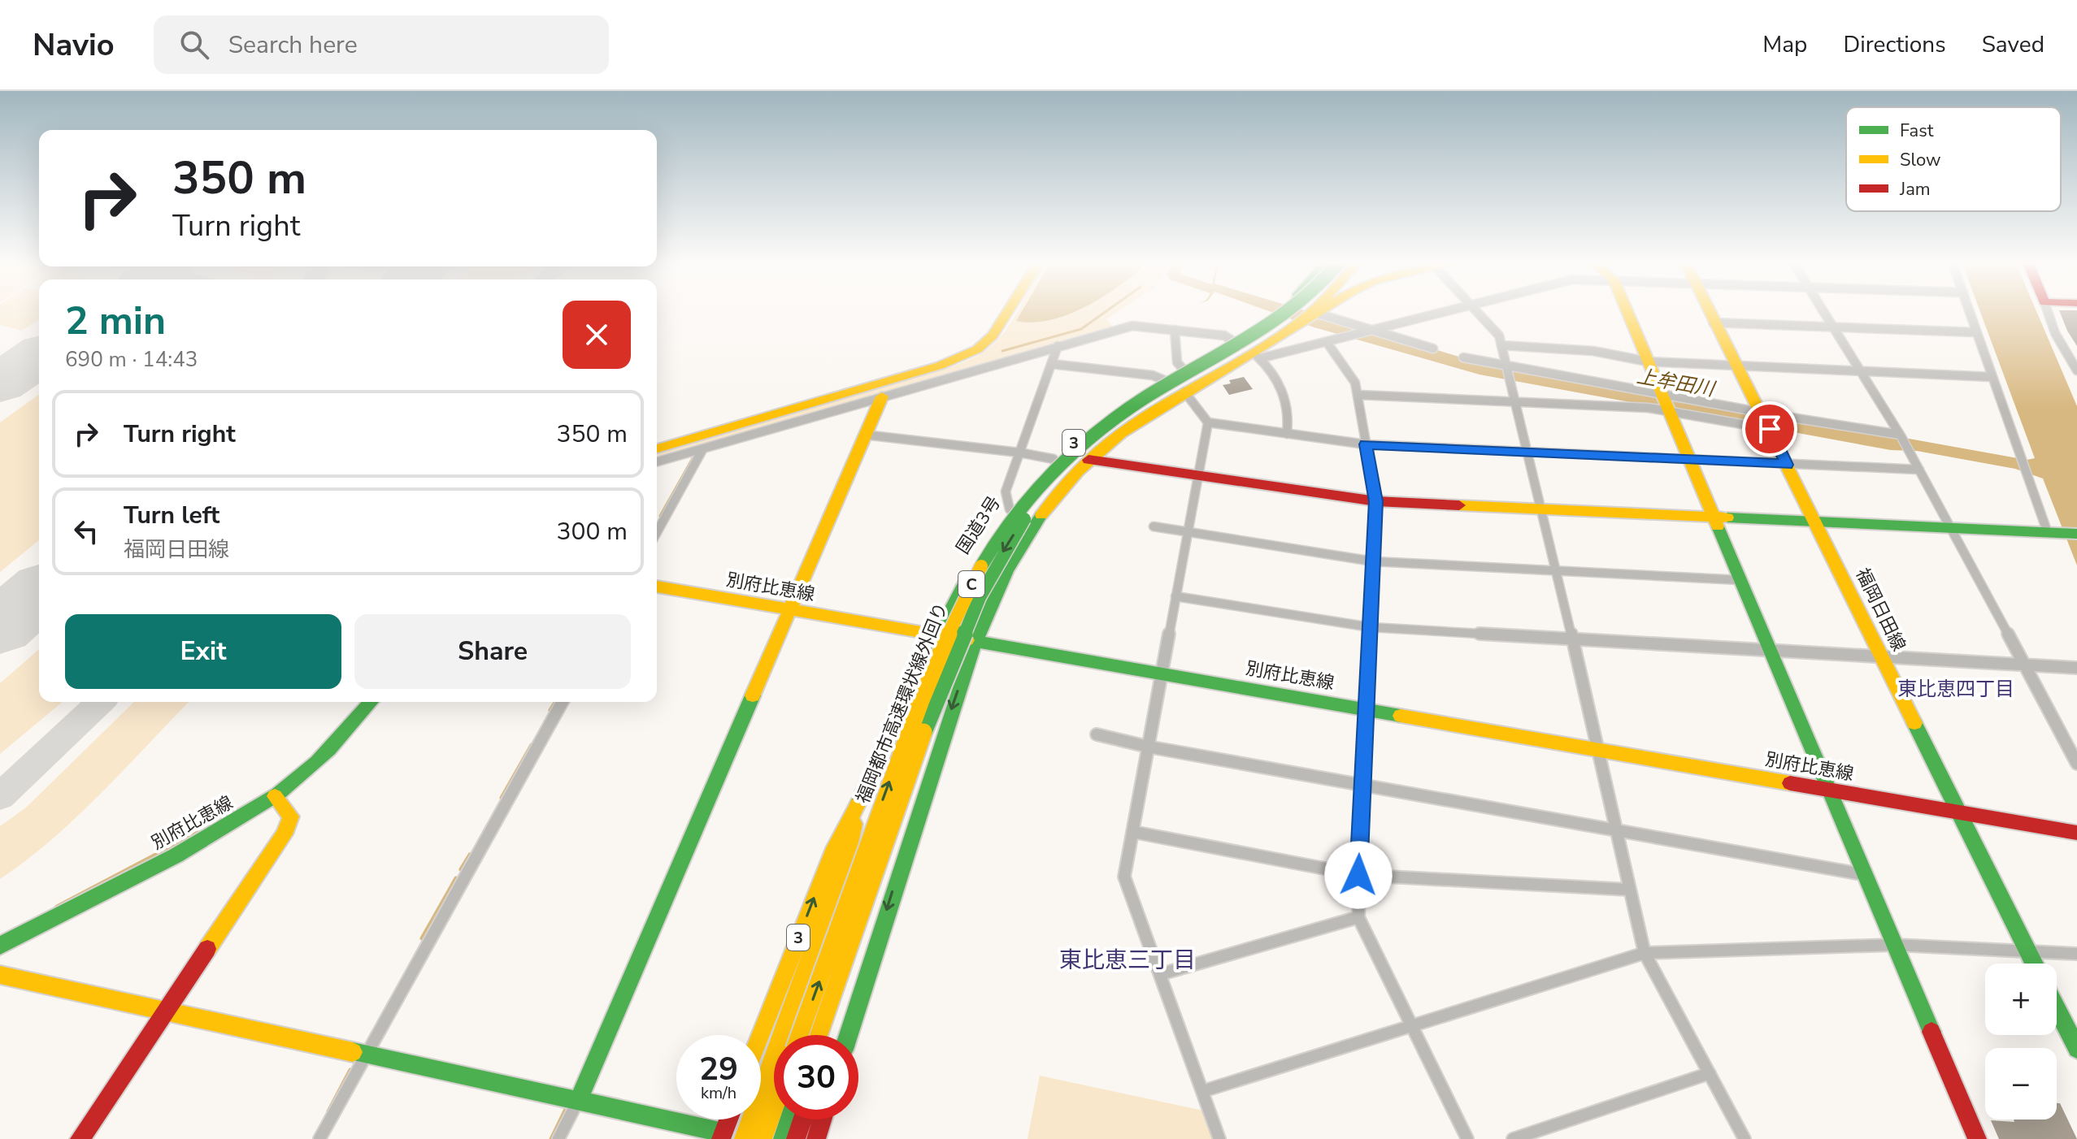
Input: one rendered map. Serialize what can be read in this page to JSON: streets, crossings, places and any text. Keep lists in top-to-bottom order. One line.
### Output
{"streets":{"main road":["3","国道3号","C","別府比恵線","福岡日田線","福岡都市高速環状線外回り"]},"crossings":[["3","別府比恵線"],["国道3号","別府比恵線"],["別府比恵線","福岡日田線"]],"districts":["東比恵四丁目","東比恵三丁目"],"water":["上牟田川"],"legend":["Fast","Slow","Jam"],"page":{"header":"Navio","search":"Search here","nav":["Map","Directions","Saved"],"turn":["350 m","Turn right"],"heading":["2 min","690 m · 14:43"],"list":[{"name":"Turn right","value":"350 m"},{"name":"Turn left","note":"福岡日田線","value":"300 m"}],"buttons":["Exit","Share"],"map_buttons":["+","−"],"speed":"29 km/h","limit":"30"}}
